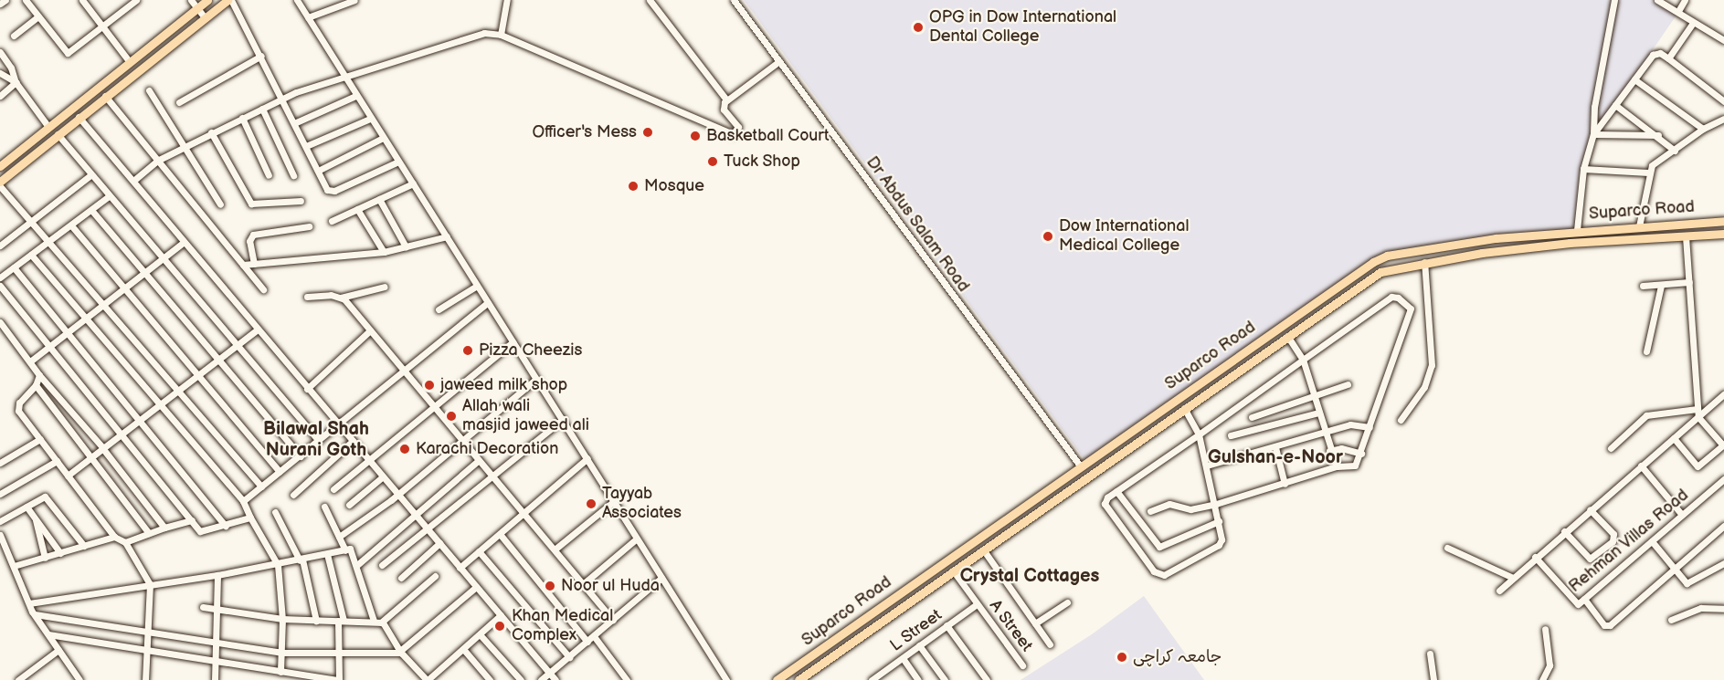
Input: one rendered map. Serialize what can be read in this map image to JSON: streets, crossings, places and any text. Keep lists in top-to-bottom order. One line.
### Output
{"streets":{"main road":["Suparco Road"],"street":["Dr Abdus Salam Road","Rehman Villas Road","A Street","L Street"]},"crossings":[["Suparco Road","Dr Abdus Salam Road"],["Suparco Road","A Street"],["A Street","L Street"]],"districts":["Bilawal Shah Nurani Goth","Gulshan-e-Noor","Crystal Cottages"],"places":["OPG in Dow International Dental College","Officer's Mess","Basketball Court","Tuck Shop","Mosque","Dow International Medical College","Pizza Cheezis","jaweed milk shop","Allah wali masjid jaweed ali","Karachi Decoration","Tayyab Associates","Noor ul Huda","Khan Medical Complex","جامعہ کراچی"]}
